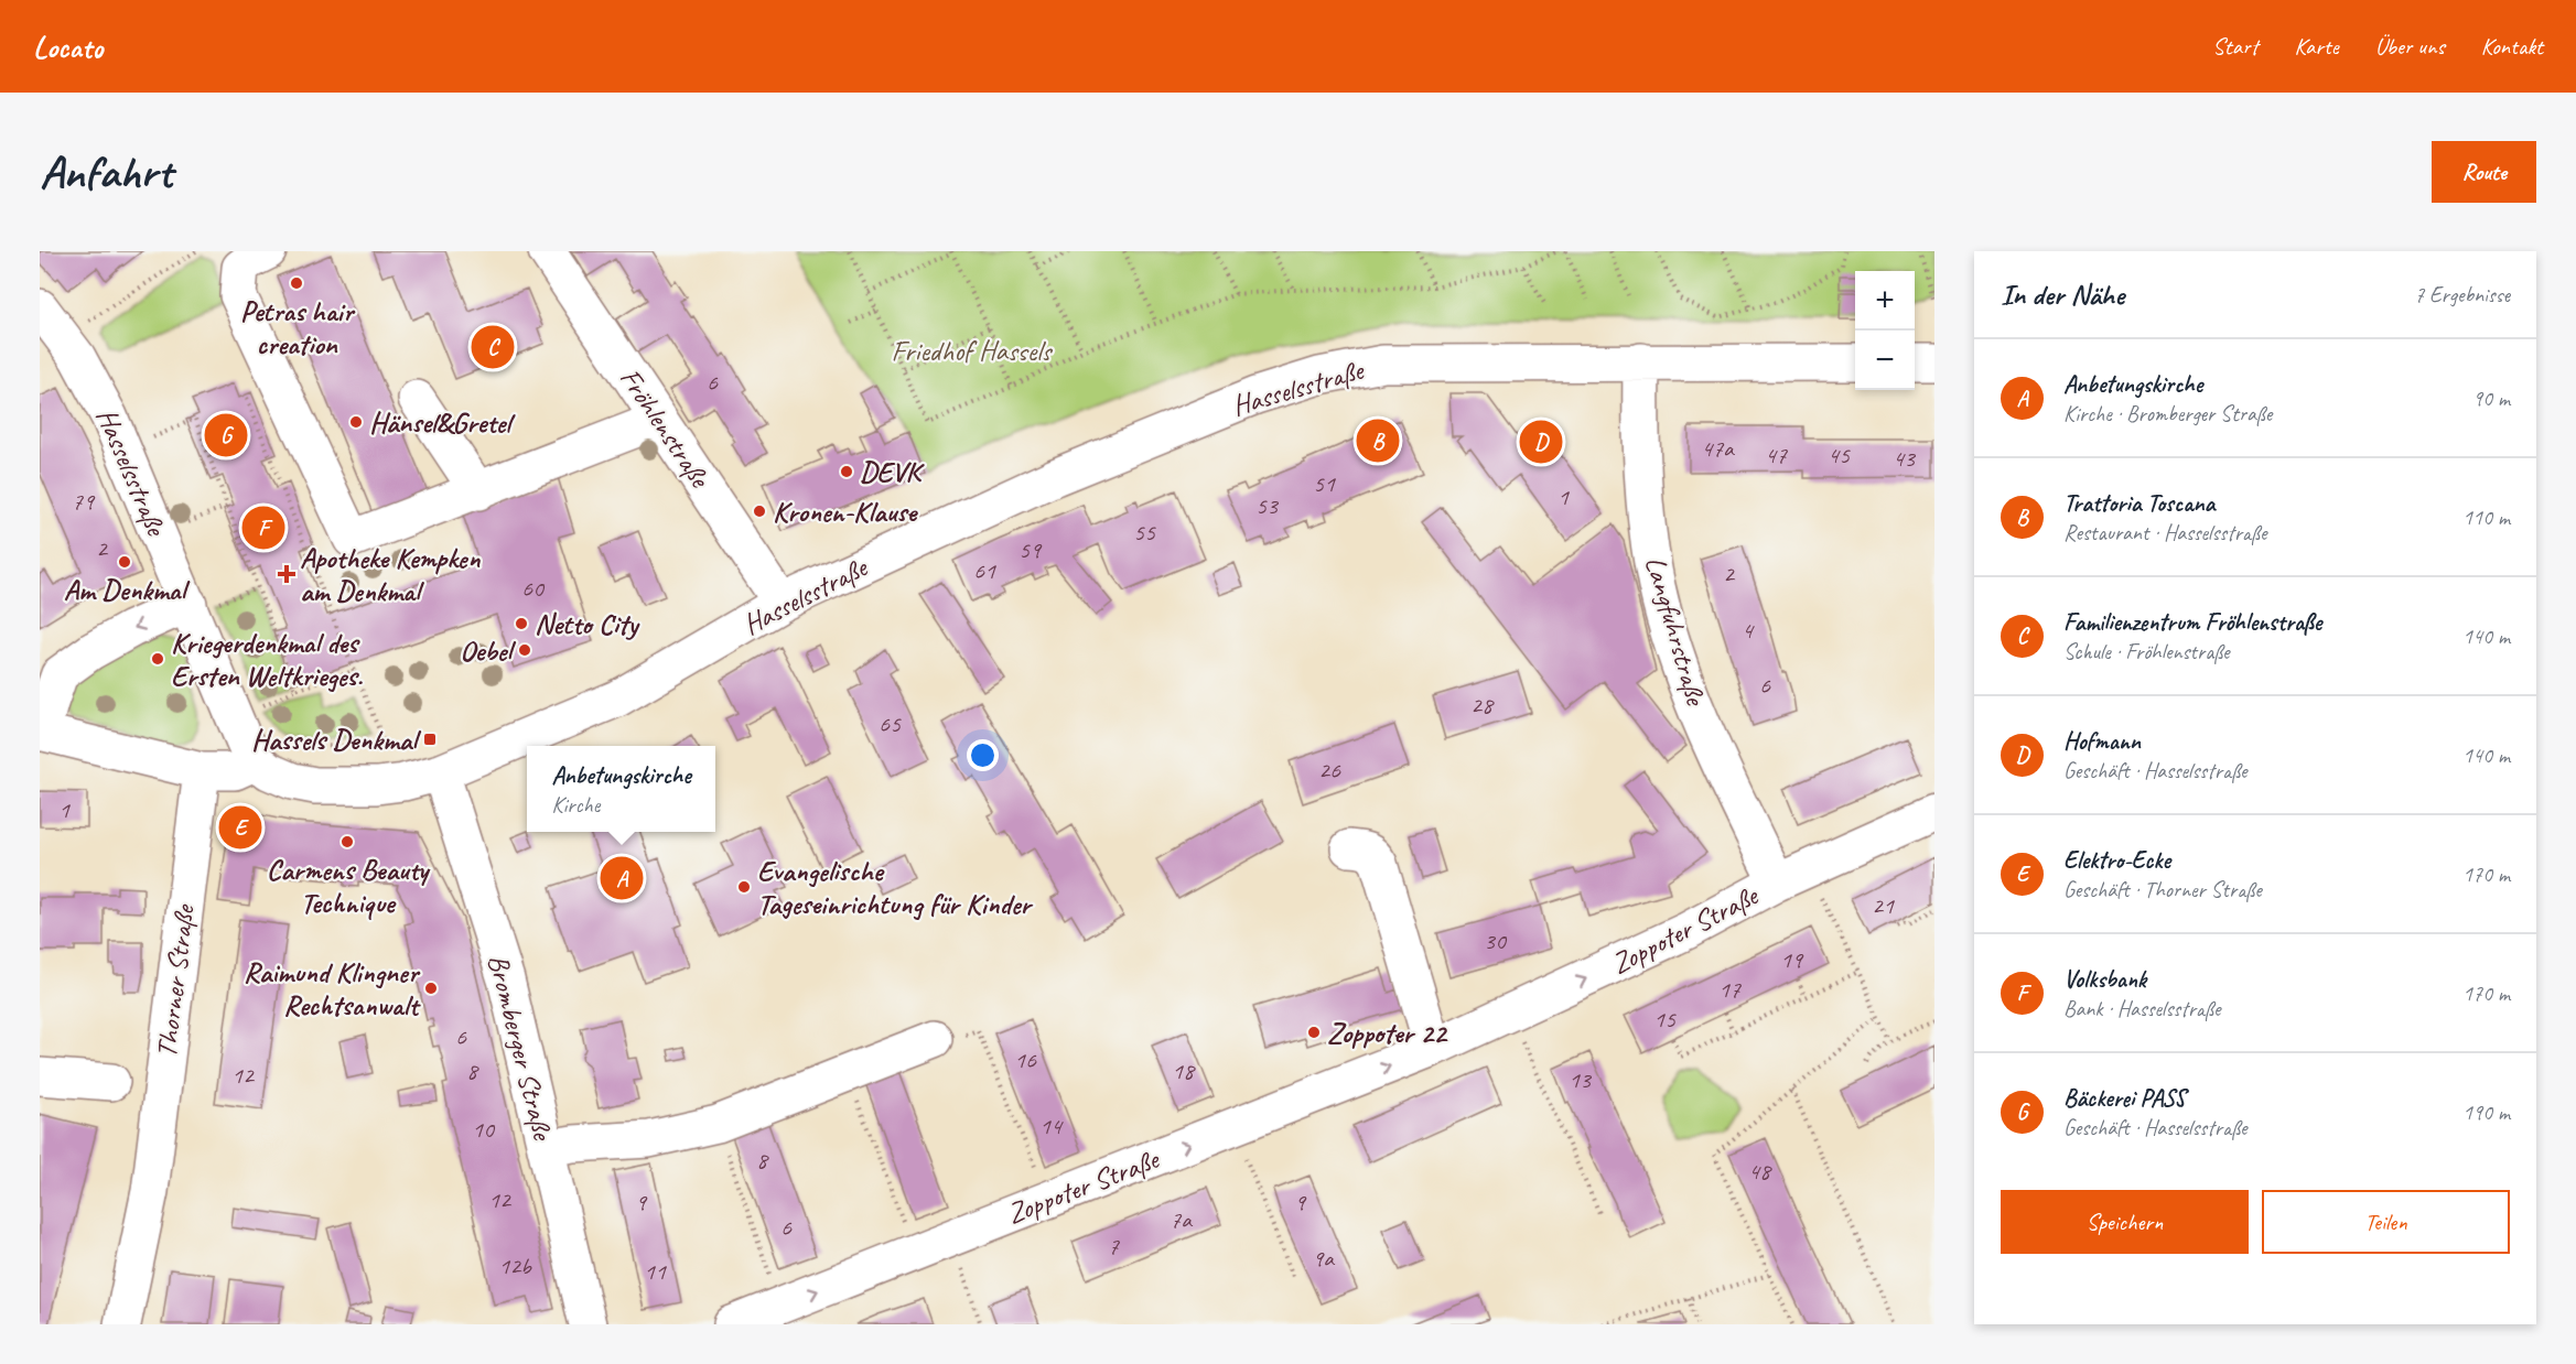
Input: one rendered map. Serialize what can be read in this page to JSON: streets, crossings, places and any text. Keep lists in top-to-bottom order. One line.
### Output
{"streets":{"street":["Hasselsstraße","Fröhlenstraße","Langfuhrstraße","Zoppoter Straße","Thorner Straße","Bromberger Straße"]},"crossings":[["Hasselsstraße","Fröhlenstraße"],["Hasselsstraße","Langfuhrstraße"],["Hasselsstraße","Bromberger Straße"],["Langfuhrstraße","Zoppoter Straße"]],"one_way":["Zoppoter Straße"],"parks":["Friedhof Hassels"],"places":{"other":["Petras hair creation","Hänsel&Gretel","DEVK","Kronen-Klause","Am Denkmal","Netto City","Oebel","Kriegerdenkmal des Ersten Weltkrieges.","Carmens Beauty Technique","Evangelische Tageseinrichtung für Kinder","Raimund Klingner Rechtsanwalt","Zoppoter 22"],"health":["Apotheke Kempken am Denkmal"],"transit":["Hassels Denkmal"]},"house_numbers":["6","47a","47","45","43","51","1","79","53","55","2","59","61","2","60","4","6","28","65","26","1","21","30","19","17","15","6","16","8","18","12","13","14","10","8","48","12","9","9","7a","6","7","9a","12b","11"],"page":{"header":"Locato","nav":["Start","Karte","Über uns","Kontakt"],"buttons":["Route",["Speichern","Teilen"]],"title":"Anfahrt","heading":["In der Nähe","7 Ergebnisse"],"map_buttons":["+","−"],"pins":["C","G","B","D","F","E","A"],"list":[{"mark":"A","name":"Anbetungskirche","note":"Kirche · Bromberger Straße","value":"90 m"},{"mark":"B","name":"Trattoria Toscana","note":"Restaurant · Hasselsstraße","value":"110 m"},{"mark":"C","name":"Familienzentrum Fröhlenstraße","note":"Schule · Fröhlenstraße","value":"140 m"},{"mark":"D","name":"Hofmann","note":"Geschäft · Hasselsstraße","value":"140 m"},{"mark":"E","name":"Elektro-Ecke","note":"Geschäft · Thorner Straße","value":"170 m"},{"mark":"F","name":"Volksbank","note":"Bank · Hasselsstraße","value":"170 m"},{"mark":"G","name":"Bäckerei PASS","note":"Geschäft · Hasselsstraße","value":"190 m"}],"popup":["Anbetungskirche","Kirche"]}}
